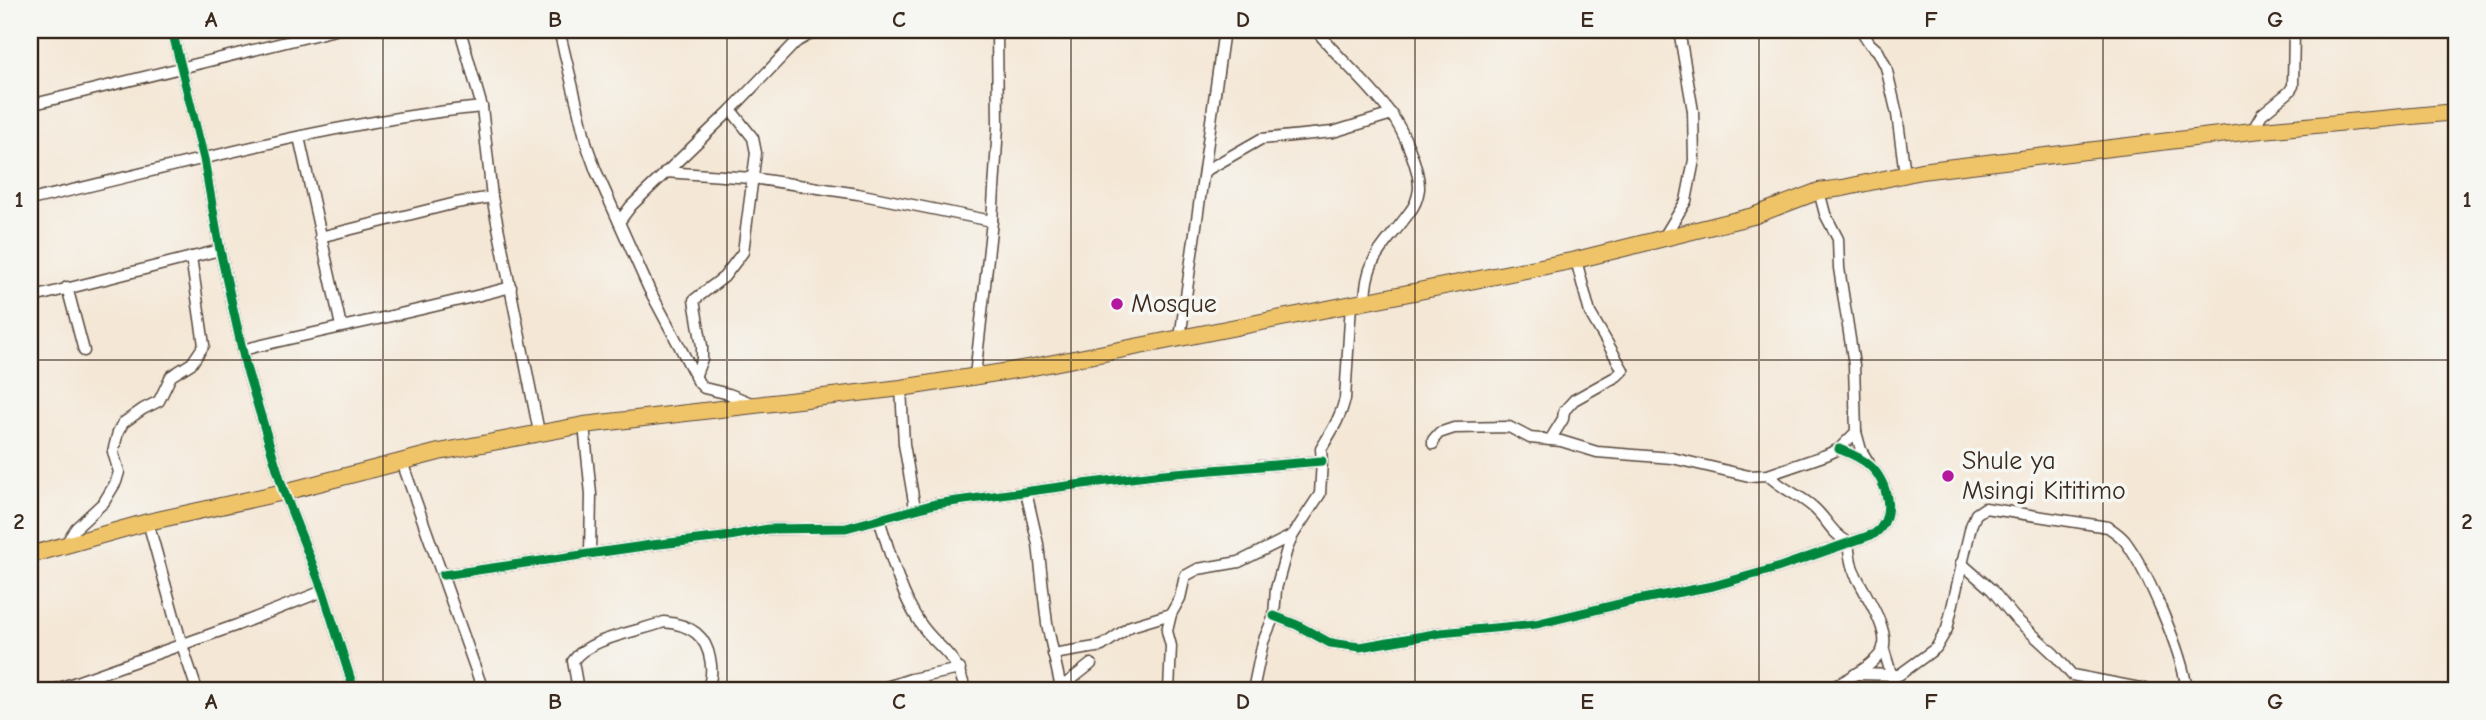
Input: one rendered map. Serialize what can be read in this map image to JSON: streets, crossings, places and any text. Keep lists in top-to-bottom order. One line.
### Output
{"places":["Mosque","Shule ya Msingi Kititimo"],"grid":{"columns":["A","B","C","D","E","F","G"],"rows":["1","2"]}}
